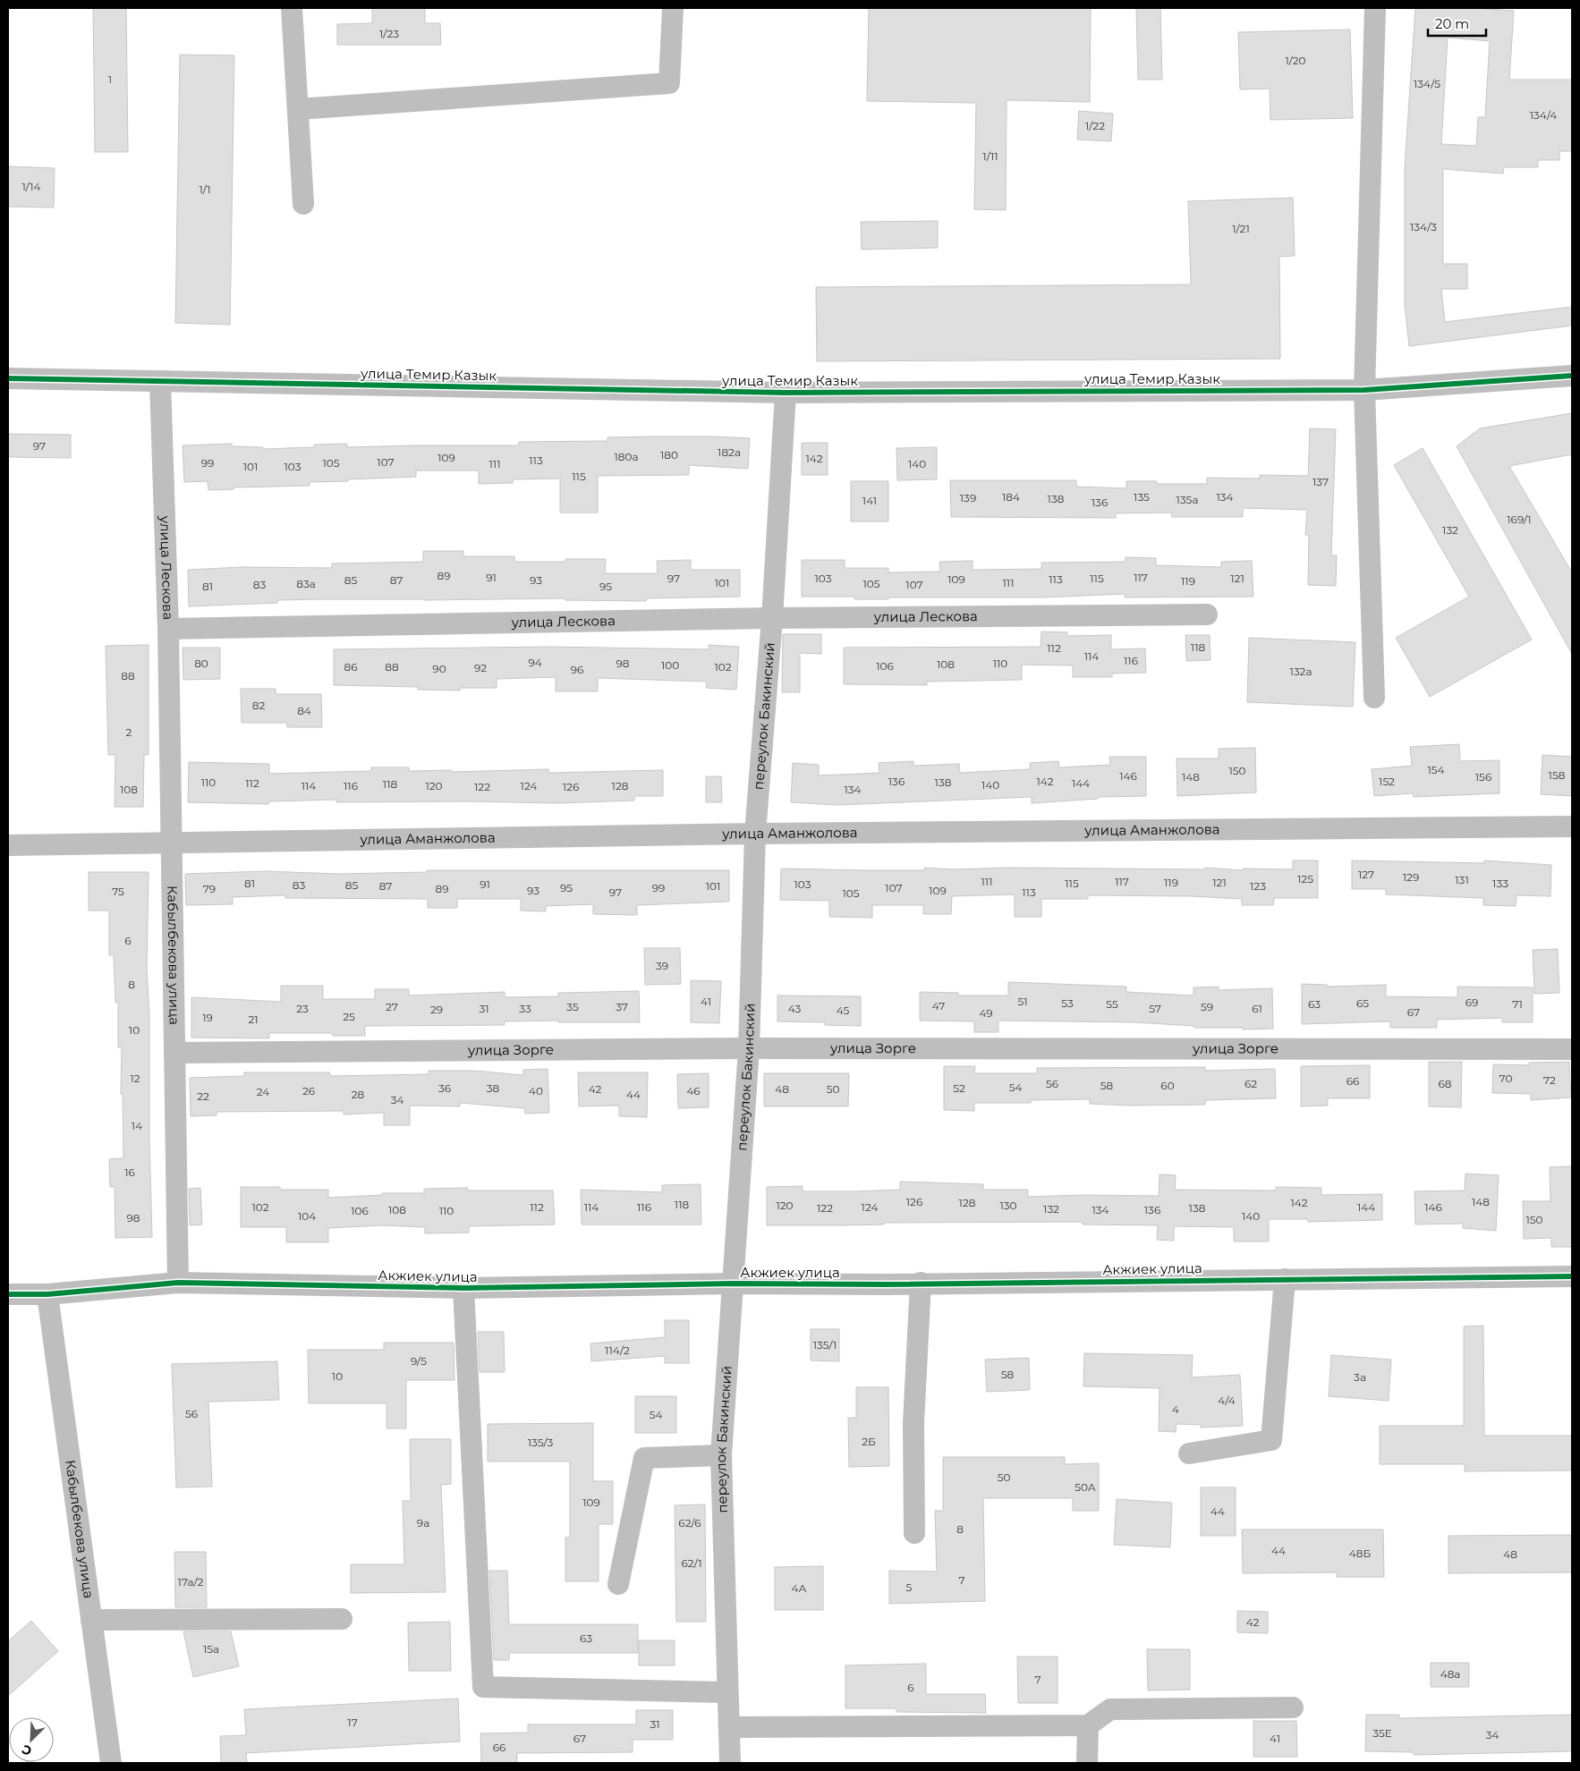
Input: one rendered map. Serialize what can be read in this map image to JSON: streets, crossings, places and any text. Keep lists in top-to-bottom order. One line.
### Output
{"streets":{"street":["улица Темир Казык","улица Лескова","переулок Бакинский","улица Аманжолова","Кабылбекова улица","улица Зорге","Акжиек улица"]},"crossings":[["улица Темир Казык","улица Лескова"],["улица Темир Казык","переулок Бакинский"],["улица Лескова","переулок Бакинский"],["улица Лескова","Кабылбекова улица"],["переулок Бакинский","улица Аманжолова"],["переулок Бакинский","улица Зорге"],["переулок Бакинский","Акжиек улица"],["улица Аманжолова","Кабылбекова улица"],["Кабылбекова улица","улица Зорге"],["Кабылбекова улица","Акжиек улица"]],"house_numbers":["1/23","1/20","1","134/5","134/4","1/22","1/11","1/14","1/1","134/3","1/21","97","182а","180","180а","109","142","113","107","99","105","111","140","101","103","115","137","184","135","134","139","138","135а","141","136","169/1","132","89","91","117","97","103","115","121","109","113","85","87","93","119","101","111","83а","105","83","107","81","95","118","112","114","116","94","80","98","110","108","100","106","86","88","102","92","90","96","132а","88","82","84","2","154","150","158","146","148","156","136","142","152","110","138","112","144","118","140","114","116","120","124","128","122","126","108","134","127","129","125","131","111","117","119","121","81","115","133","91","103","83","85","87","101","123","95","99","107","79","89","93","109","75","97","113","105","6","39","8","41","51","69","53","65","55","63","71","47","27","35","37","59","23","31","33","43","57","61","29","45","67","49","25","19","21","10","12","70","72","66","56","62","68","58","60","54","36","38","52","42","48","50","26","40","46","24","28","44","22","34","14","16","126","148","128","142","118","120","130","102","112","114","116","124","144","146","122","138","132","108","134","136","106","110","104","140","98","150","135/1","114/2","9/5","58","10","3а","4/4","4","56","54","2Б","135/3","50","50А","109","44","9а","62/6","8","44","48Б","48","62/1","7","17а/2","5","4А","42","63","15а","48а","7","6","17","31","35Е","34","67","41","66"],"scale_bar":"20 m","north":"bottom left"}
